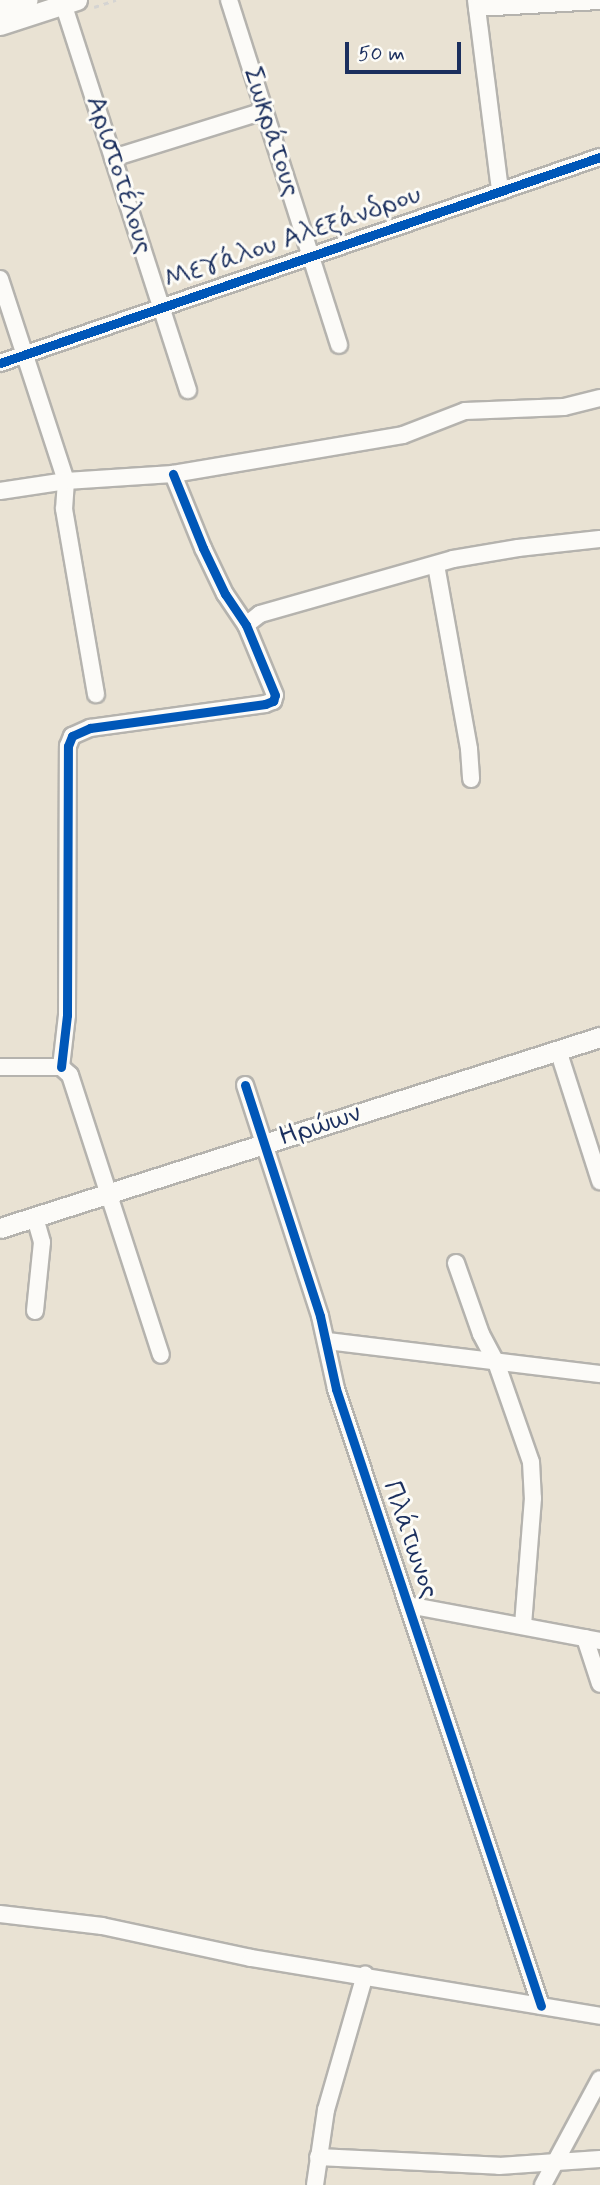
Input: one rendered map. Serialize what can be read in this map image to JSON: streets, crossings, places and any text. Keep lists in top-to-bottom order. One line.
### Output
{"streets":{"street":["Σωκράτους","Αριστοτέλους","Μεγάλου Αλεξάνδρου","Ηρώων","Πλάτωνος"]},"crossings":[["Σωκράτους","Μεγάλου Αλεξάνδρου"],["Αριστοτέλους","Μεγάλου Αλεξάνδρου"],["Ηρώων","Πλάτωνος"]],"scale_bar":"50 m"}
